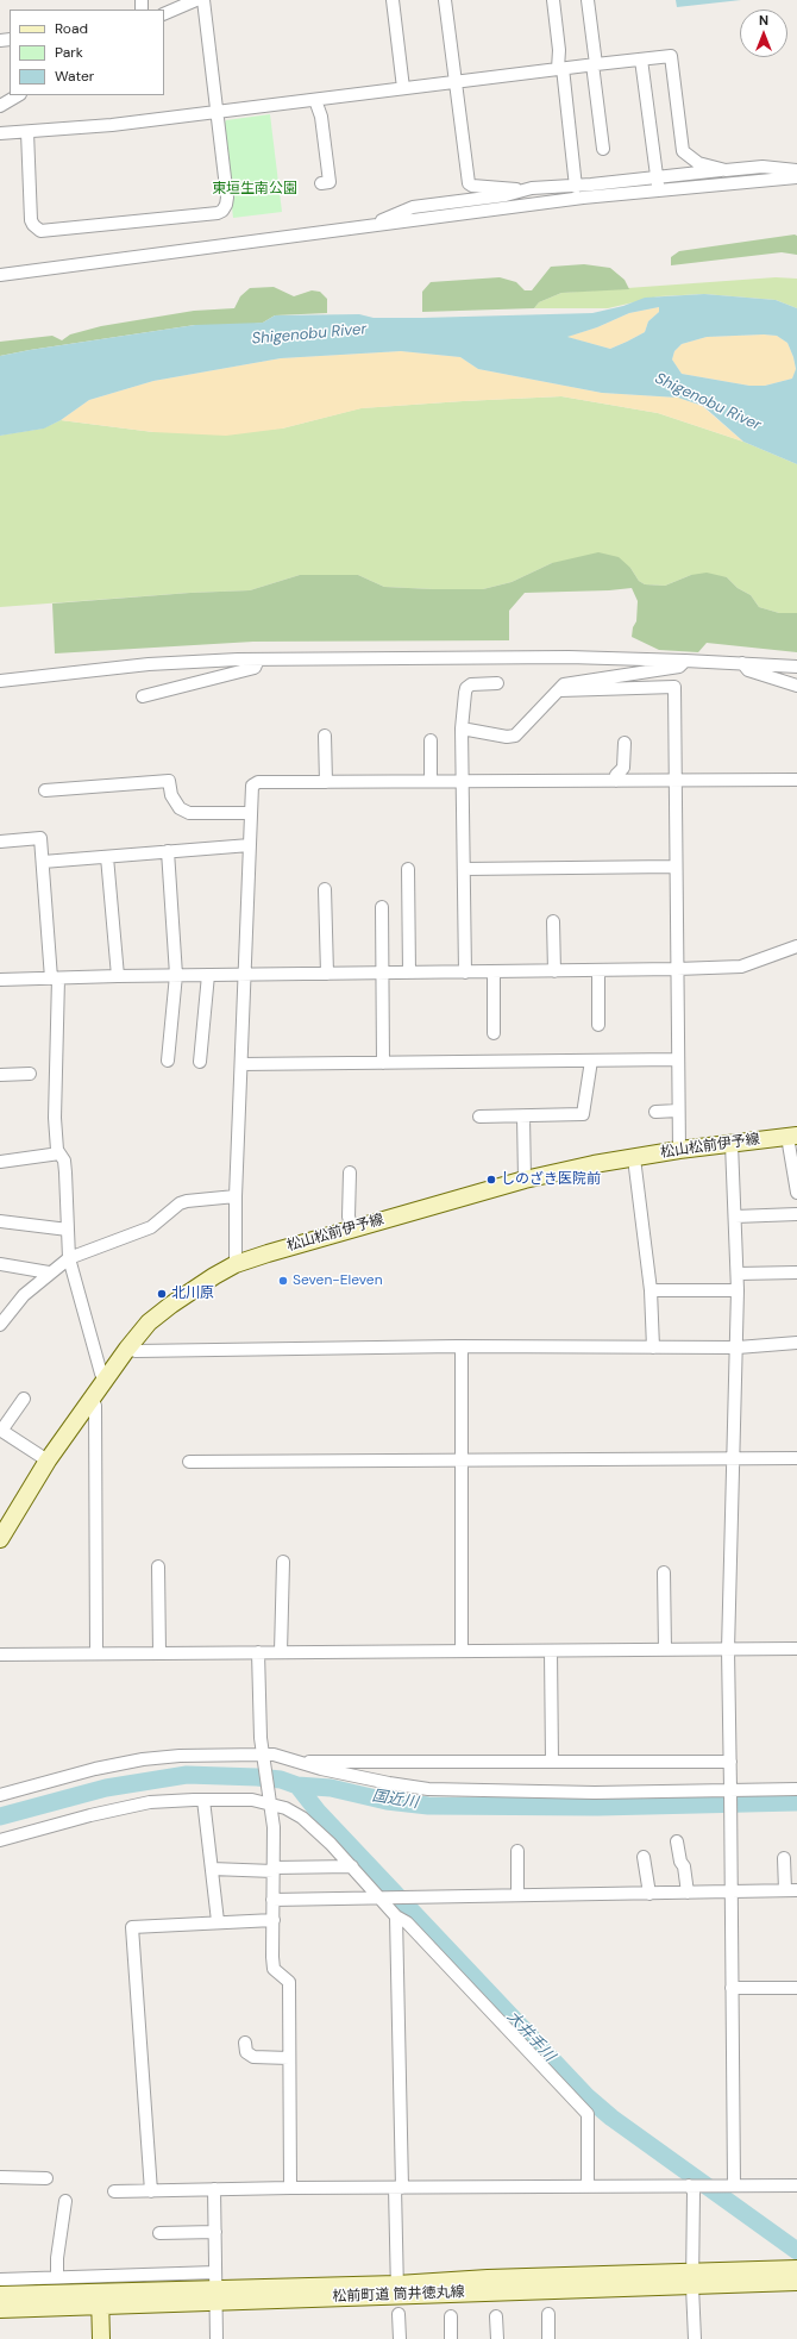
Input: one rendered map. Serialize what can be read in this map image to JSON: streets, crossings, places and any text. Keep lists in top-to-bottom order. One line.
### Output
{"streets":{"street":["松山松前伊予線","松前町道 筒井徳丸線"]},"water":["Shigenobu River","国近川","大井手川"],"parks":["東垣生南公園"],"places":["しのざき医院前","Seven-Eleven","北川原"],"legend":["Road","Park","Water"],"north":"top"}
